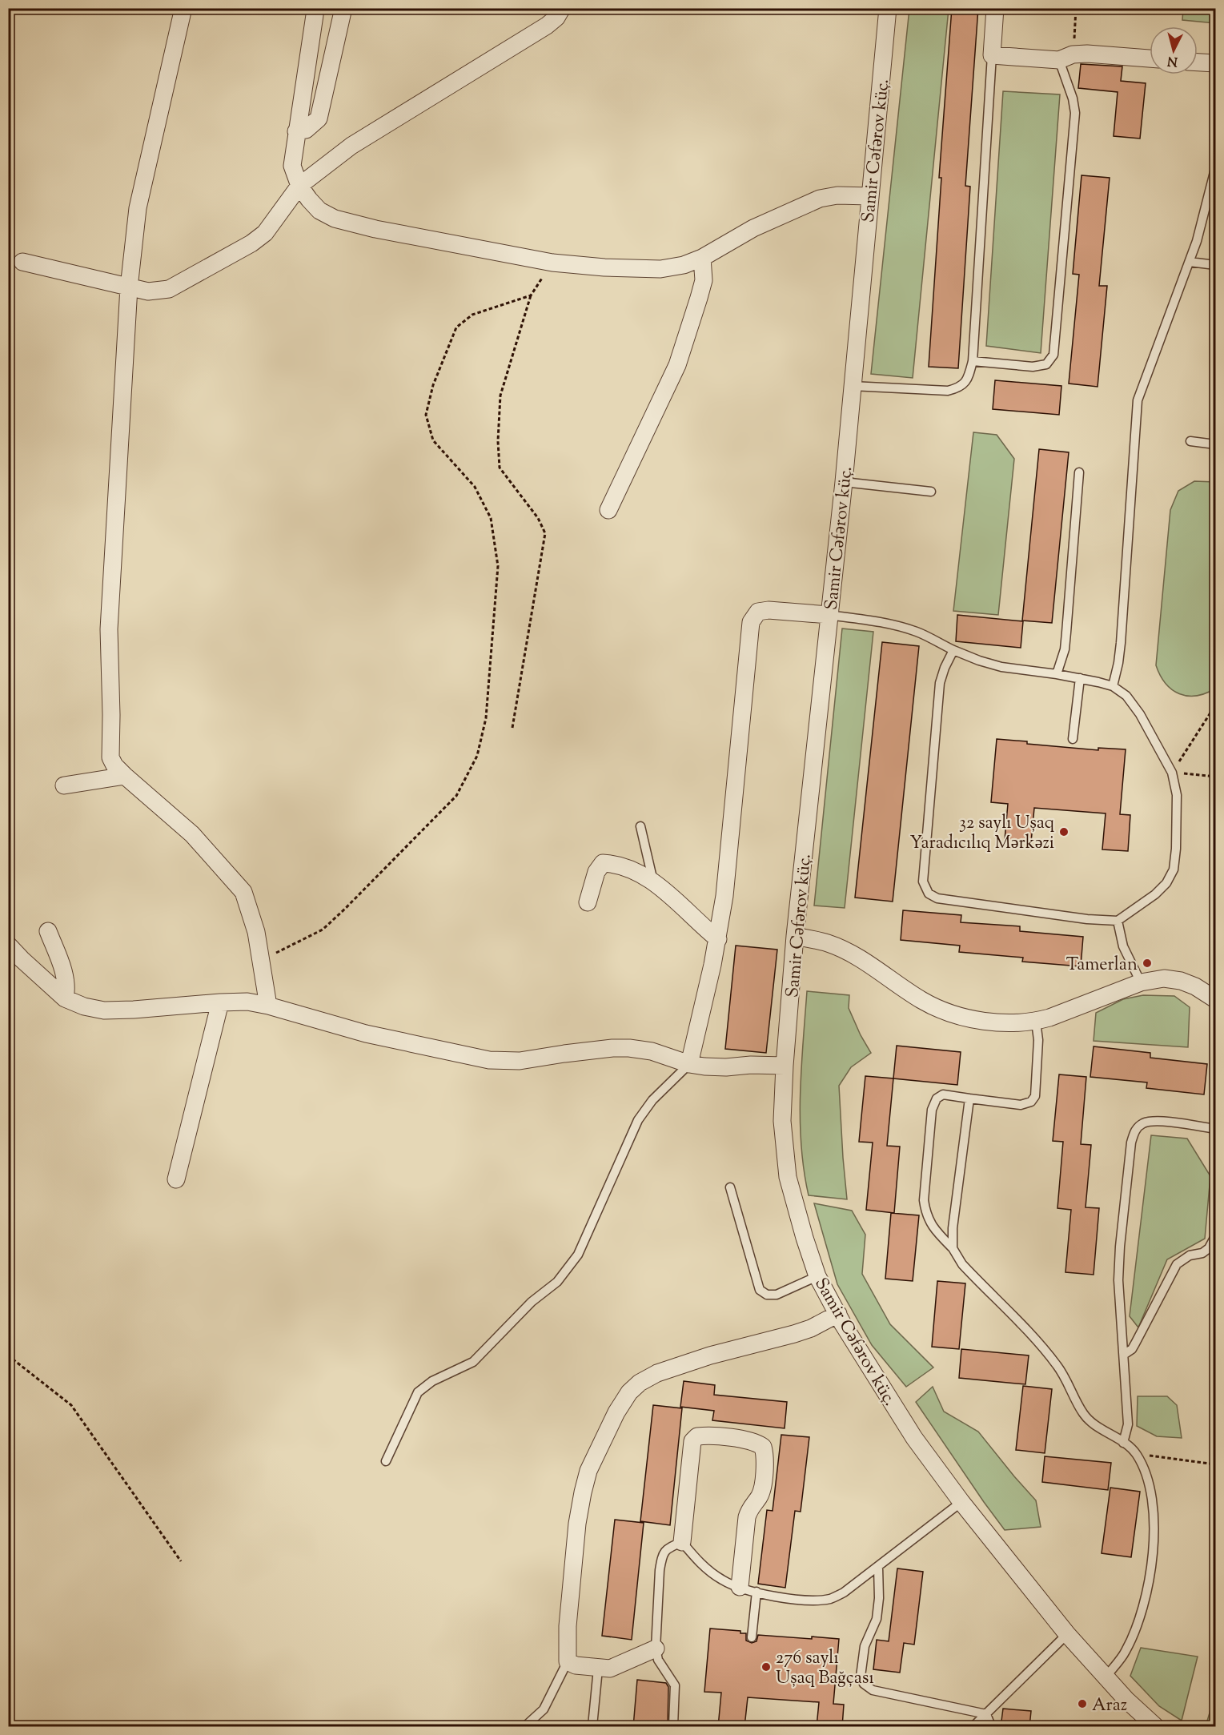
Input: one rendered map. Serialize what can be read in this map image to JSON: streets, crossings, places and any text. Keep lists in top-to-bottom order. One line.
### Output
{"streets":{"street":["Samir Cəfərov küç."]},"places":["32 saylı Uşaq Yaradıcılıq Mərkəzi","Tamerlan","276 saylı Uşaq Bağçası","Araz"],"north":"bottom"}
